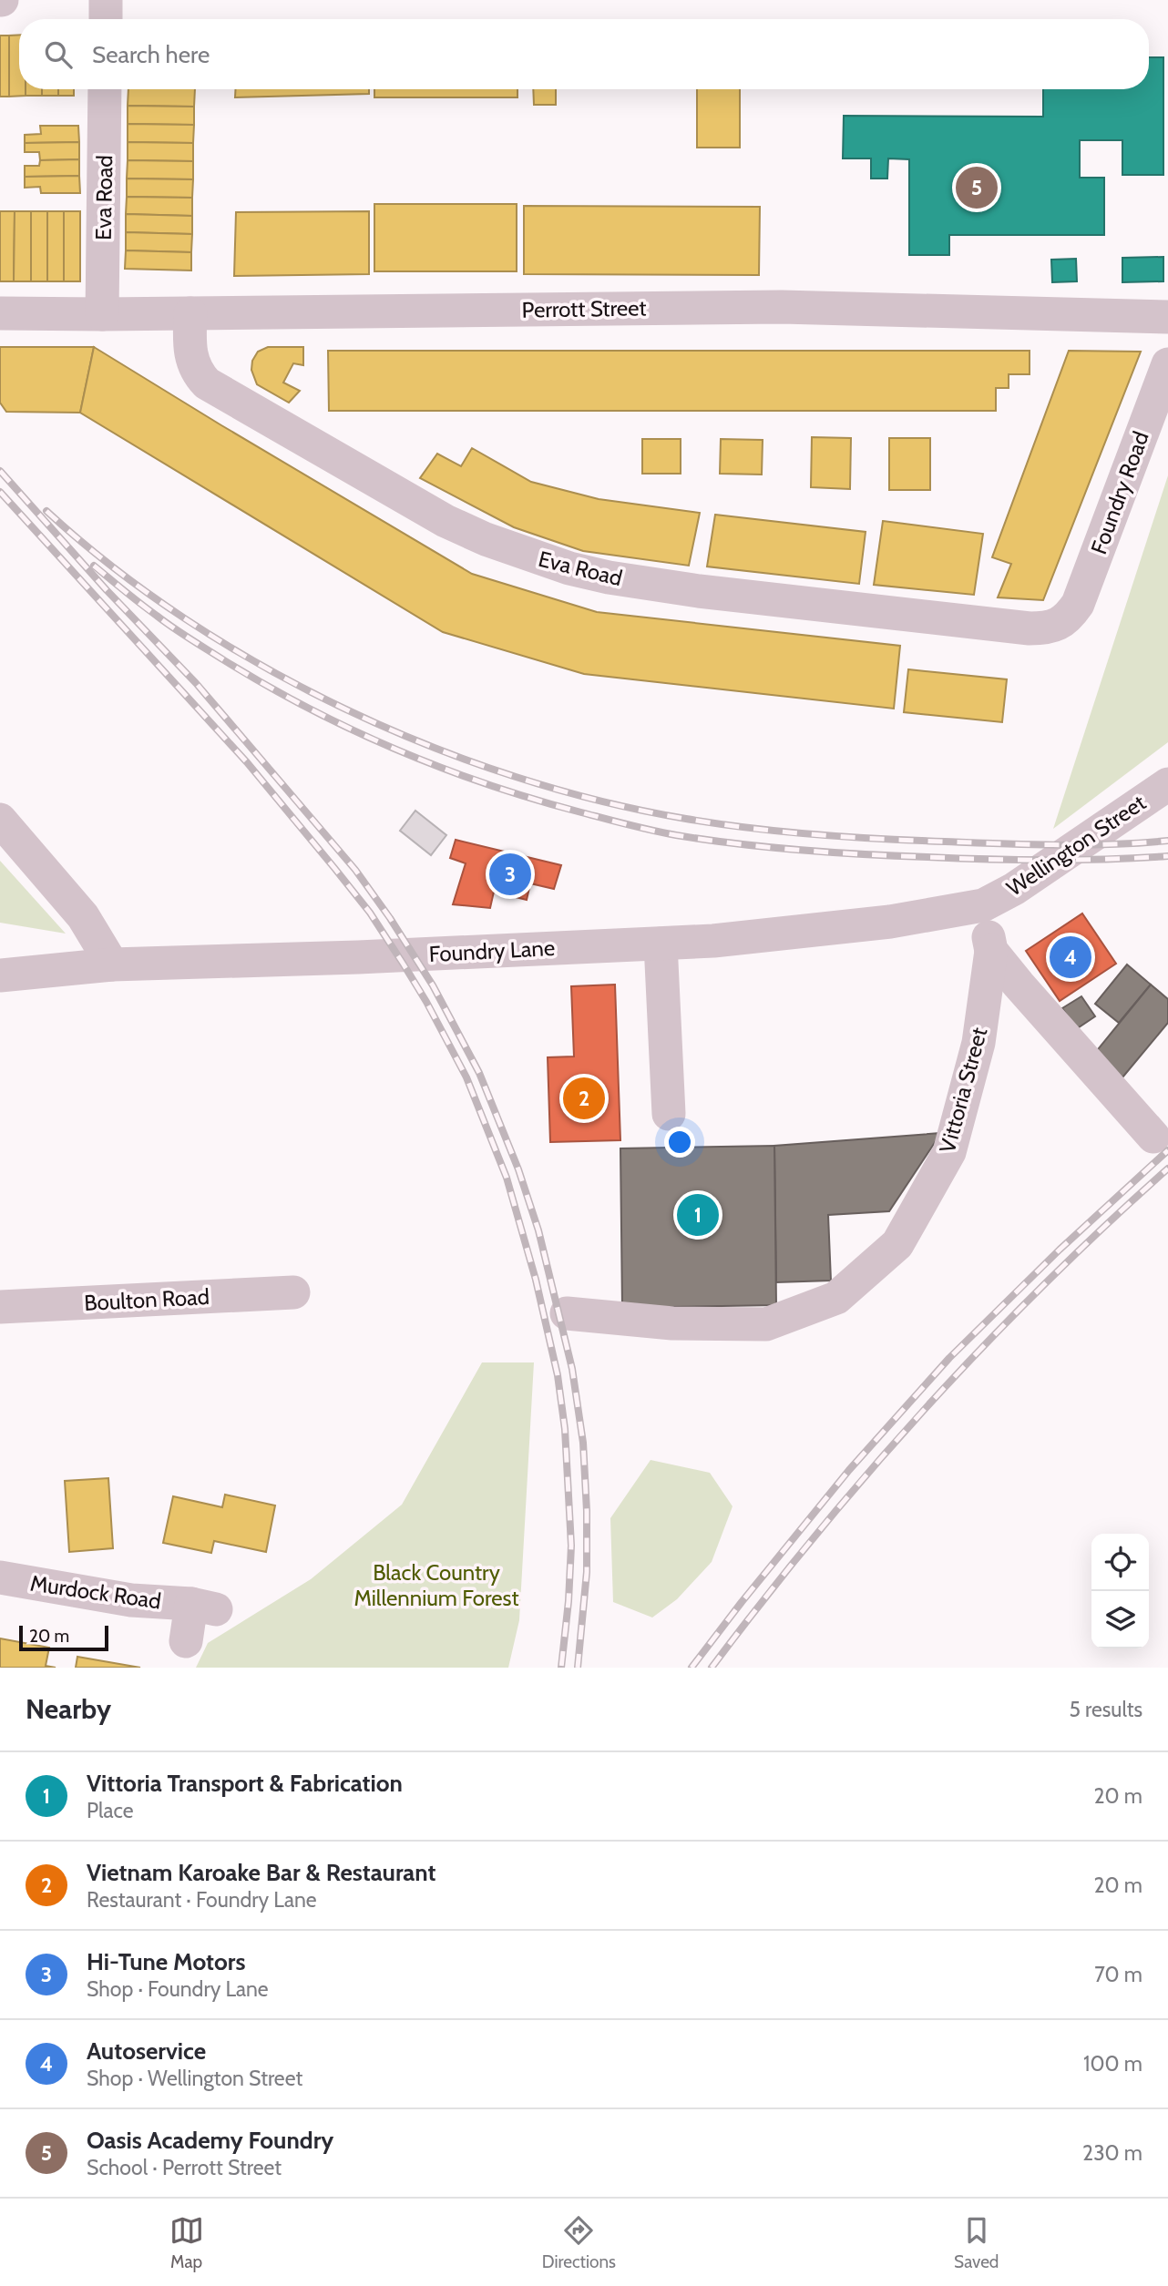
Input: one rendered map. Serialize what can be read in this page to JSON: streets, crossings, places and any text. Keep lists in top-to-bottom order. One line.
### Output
{"streets":{"street":["Eva Road","Perrott Street","Foundry Road","Wellington Street","Foundry Lane","Vittoria Street","Boulton Road","Murdock Road"]},"crossings":[["Eva Road","Perrott Street"],["Eva Road","Foundry Road"],["Wellington Street","Foundry Lane"]],"parks":["Black Country Millennium Forest"],"scale_bar":"20 m","page":{"search":"Search here","pins":["5","3","4","2","1"],"scale":"20 m","heading":["Nearby","5 results"],"list":[{"mark":"1","name":"Vittoria Transport & Fabrication","note":"Place","value":"20 m"},{"mark":"2","name":"Vietnam Karoake Bar & Restaurant","note":"Restaurant · Foundry Lane","value":"20 m"},{"mark":"3","name":"Hi-Tune Motors","note":"Shop · Foundry Lane","value":"70 m"},{"mark":"4","name":"Autoservice","note":"Shop · Wellington Street","value":"100 m"},{"mark":"5","name":"Oasis Academy Foundry","note":"School · Perrott Street","value":"230 m"}],"nav":["Map","Directions","Saved"]}}
